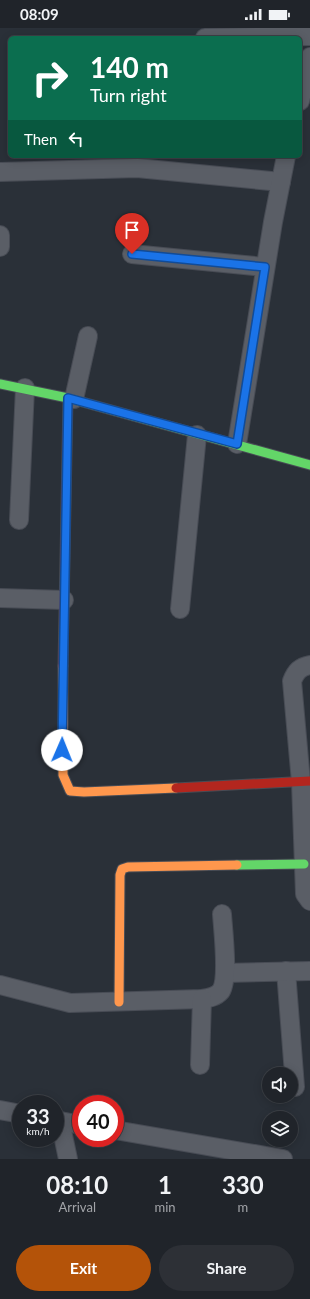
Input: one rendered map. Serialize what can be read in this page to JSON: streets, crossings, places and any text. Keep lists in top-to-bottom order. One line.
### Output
{"page":{"status":"08:09","turn":["140 m","Turn right"],"then":"Then","speed":"33 km/h","limit":"40","eta":["08:10","Arrival","1","min","330","m"],"buttons":["Exit","Share"]}}
